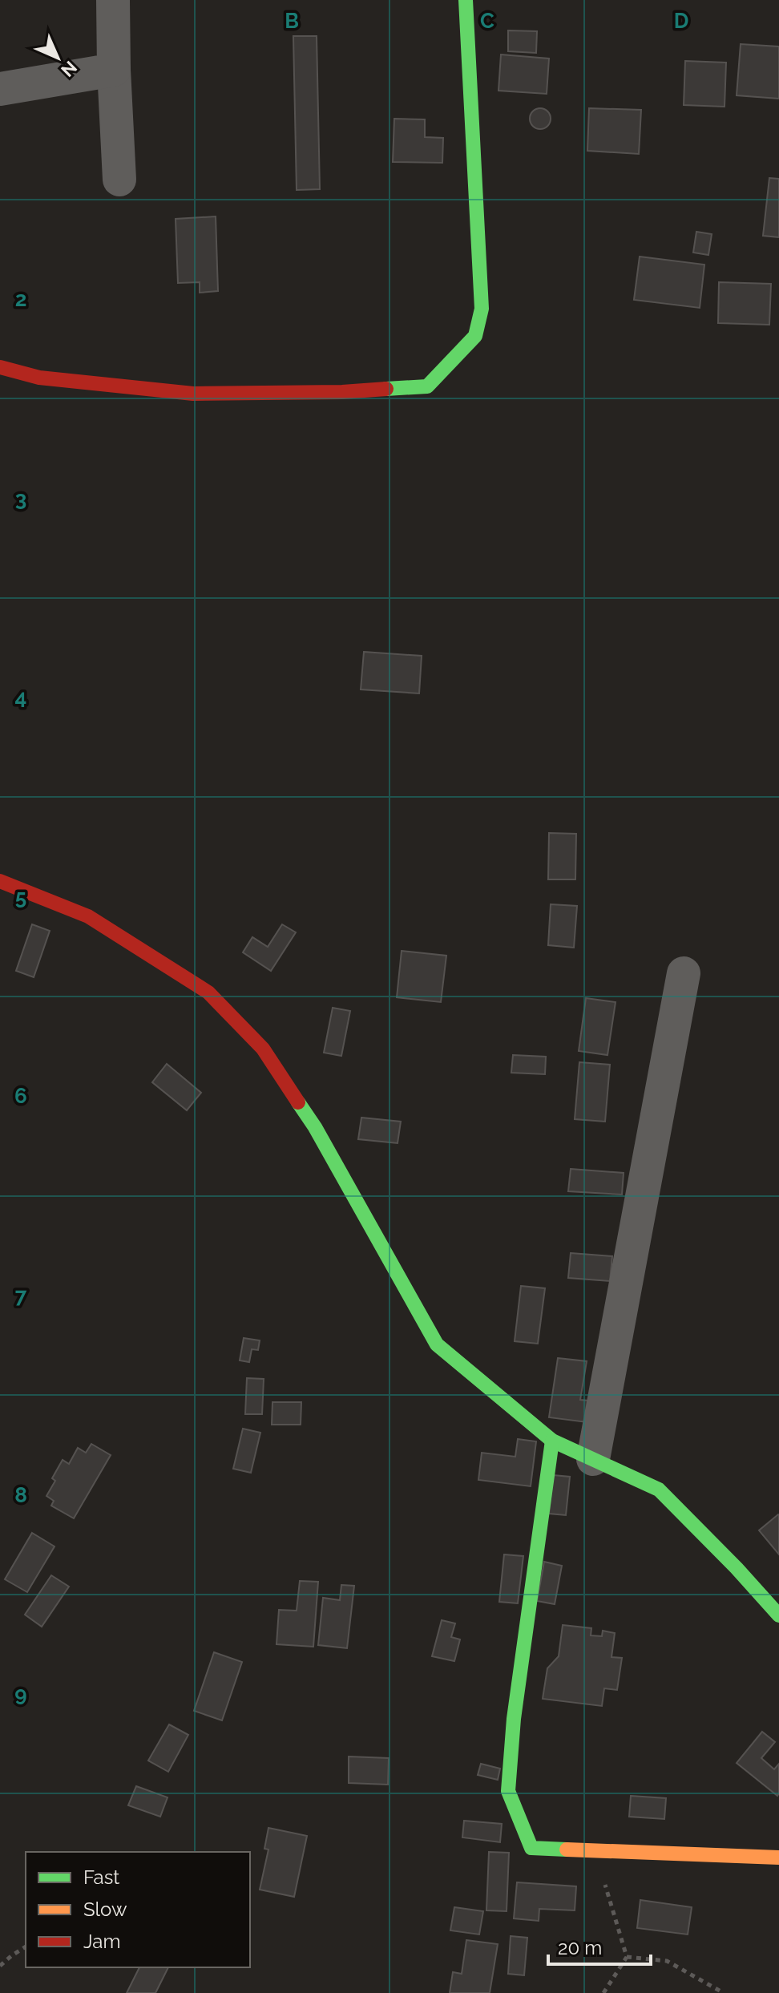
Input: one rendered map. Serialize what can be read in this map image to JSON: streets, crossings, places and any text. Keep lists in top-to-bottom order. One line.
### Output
{"legend":["Fast","Slow","Jam"],"scale_bar":"20 m","north":"bottom right","grid":{"columns":["B","C","D"],"rows":["2","3","4","5","6","7","8","9"]}}
